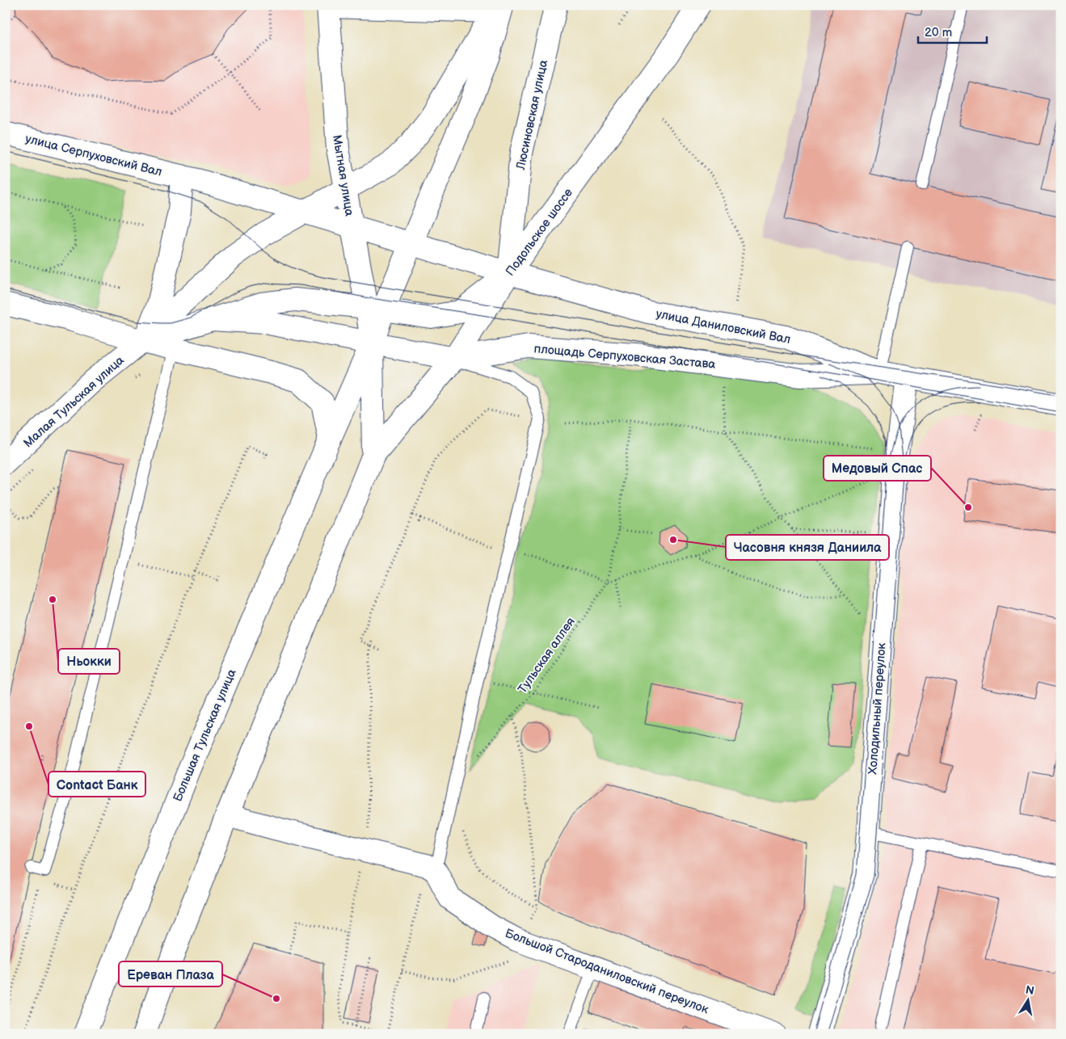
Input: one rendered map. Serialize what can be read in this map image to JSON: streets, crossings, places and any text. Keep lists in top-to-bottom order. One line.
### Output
{"streets":{"main road":["Люсиновская улица","улица Серпуховский Вал","Мытная улица","Подольское шоссе","улица Даниловский Вал","площадь Серпуховская Застава","Малая Тульская улица","Холодильный переулок","Большая Тульская улица","Большой Староданиловский переулок"],"path":["Тульская аллея"]},"crossings":[["Люсиновская улица","Подольское шоссе"],["Люсиновская улица","улица Даниловский Вал"],["Люсиновская улица","площадь Серпуховская Застава"],["Мытная улица","площадь Серпуховская Застава"],["Подольское шоссе","улица Даниловский Вал"],["Подольское шоссе","площадь Серпуховская Застава"],["улица Даниловский Вал","площадь Серпуховская Застава"],["улица Даниловский Вал","Холодильный переулок"],["площадь Серпуховская Застава","Малая Тульская улица"]],"places":["Медовый Спас","Часовня князя Даниила","Ньокки","Contact Банк","Ереван Плаза"],"scale_bar":"20 m","north":"top"}
